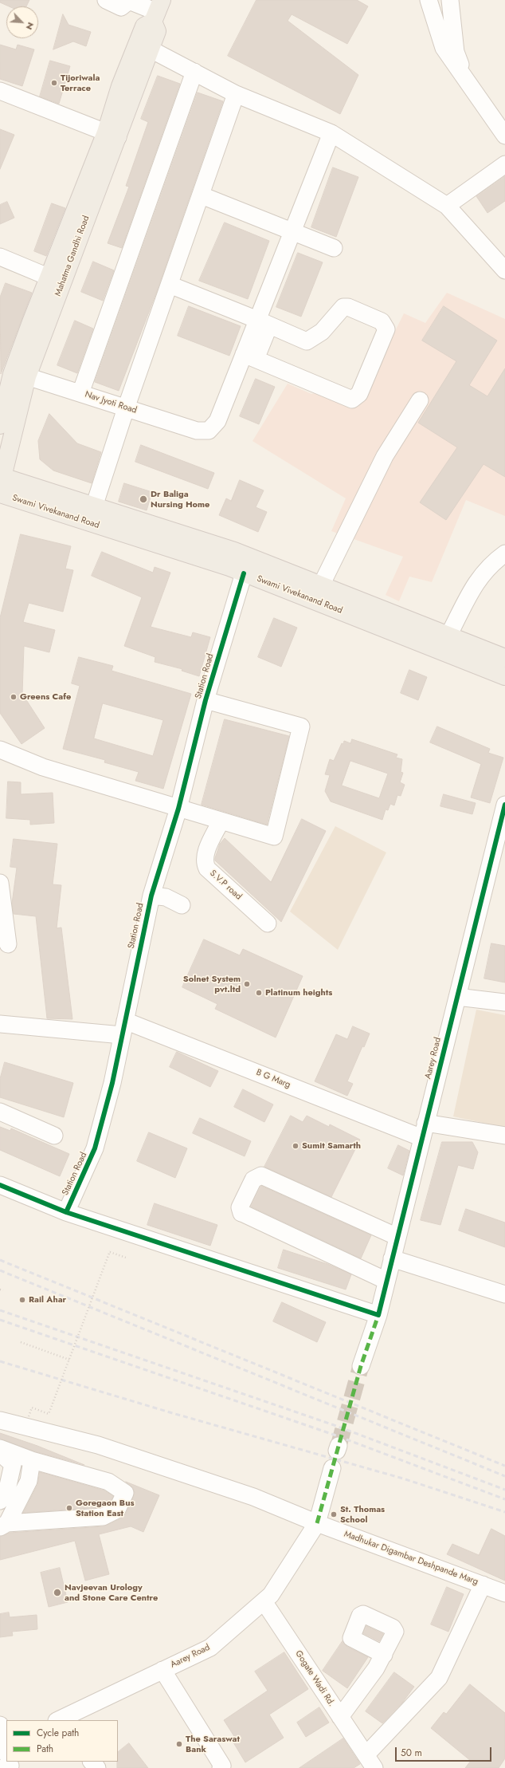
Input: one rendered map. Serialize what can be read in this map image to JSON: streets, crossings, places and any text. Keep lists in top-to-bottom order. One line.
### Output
{"streets":{"main road":["Mahatma Gandhi Road","Swami Vivekanand Road"],"street":["Nav Jyoti Road","Station Road","S.V.P road","Aarey Road","B G Marg","Madhukar Digambar Deshpande Marg","Gogate Wadi Rd."]},"crossings":[["Mahatma Gandhi Road","Nav Jyoti Road"],["Mahatma Gandhi Road","Swami Vivekanand Road"],["Swami Vivekanand Road","Station Road"],["Station Road","B G Marg"],["Aarey Road","B G Marg"],["Aarey Road","Madhukar Digambar Deshpande Marg"],["Aarey Road","Gogate Wadi Rd."]],"places":["Tijoriwala Terrace","Dr Baliga Nursing Home","Greens Cafe","Solnet System pvt.ltd","Platinum heights","Sumit Samarth","Rail Ahar","Goregaon Bus Station East","St. Thomas School","Navjeevan Urology and Stone Care Centre","The Saraswat Bank"],"legend":["Cycle path","Path"],"scale_bar":"50 m","north":"bottom right"}
